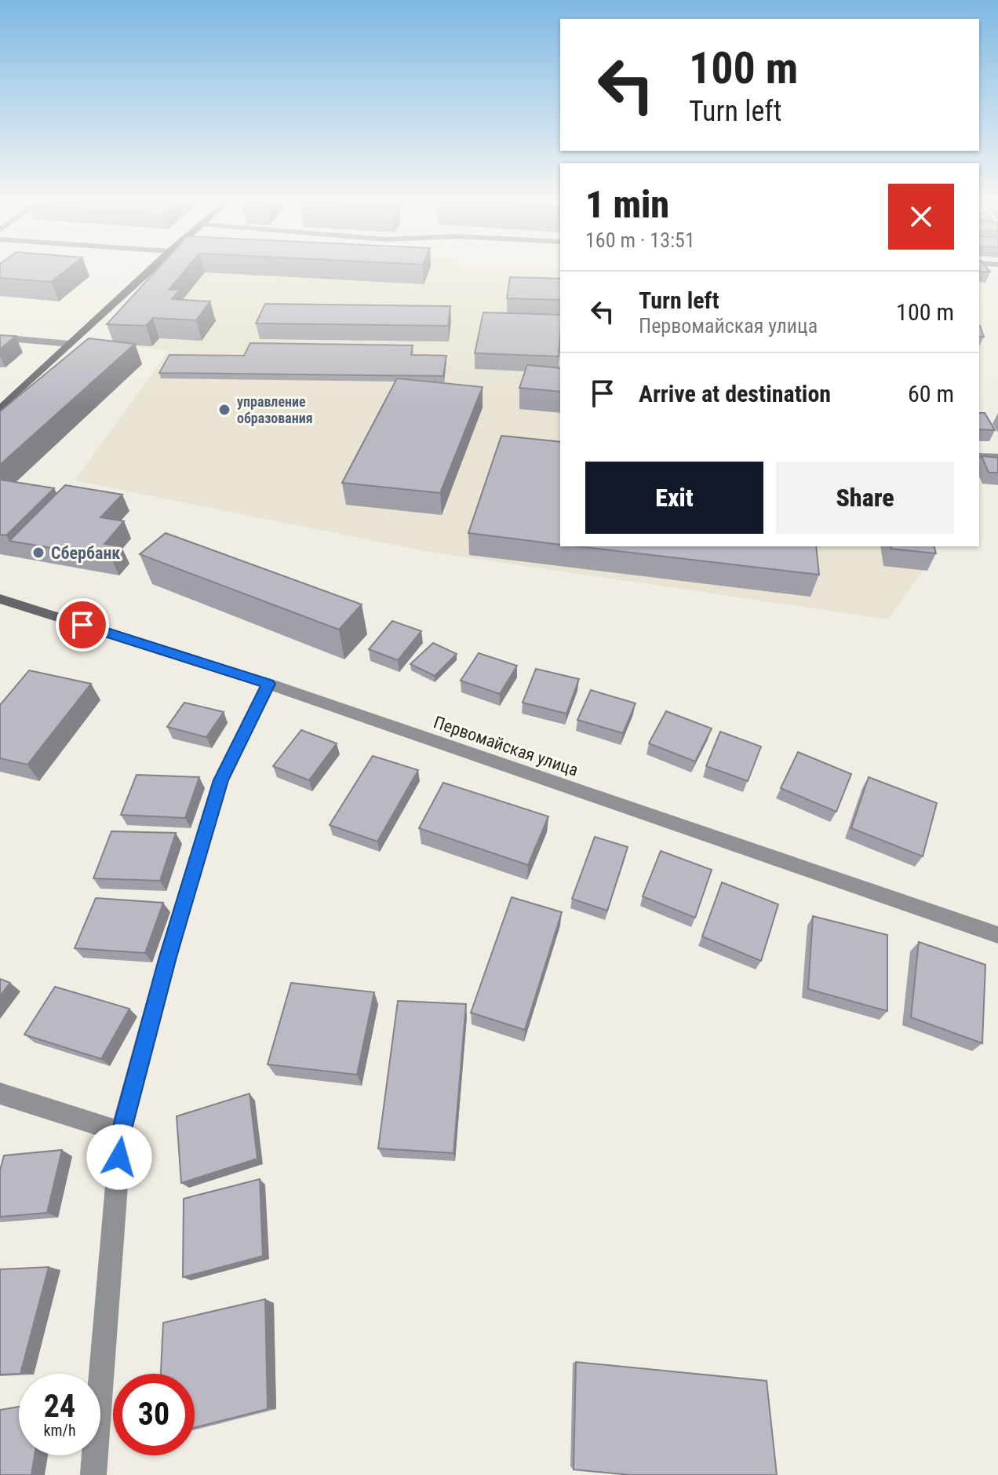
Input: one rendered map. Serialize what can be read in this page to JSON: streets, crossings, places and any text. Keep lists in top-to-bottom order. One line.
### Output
{"streets":{"main road":["Первомайская улица"]},"places":["управление образования","Сбербанк"],"page":{"turn":["100 m","Turn left"],"heading":["1 min","160 m · 13:51"],"list":[{"name":"Turn left","note":"Первомайская улица","value":"100 m"},{"name":"Arrive at destination","value":"60 m"}],"buttons":["Exit","Share"],"speed":"24 km/h","limit":"30"}}
